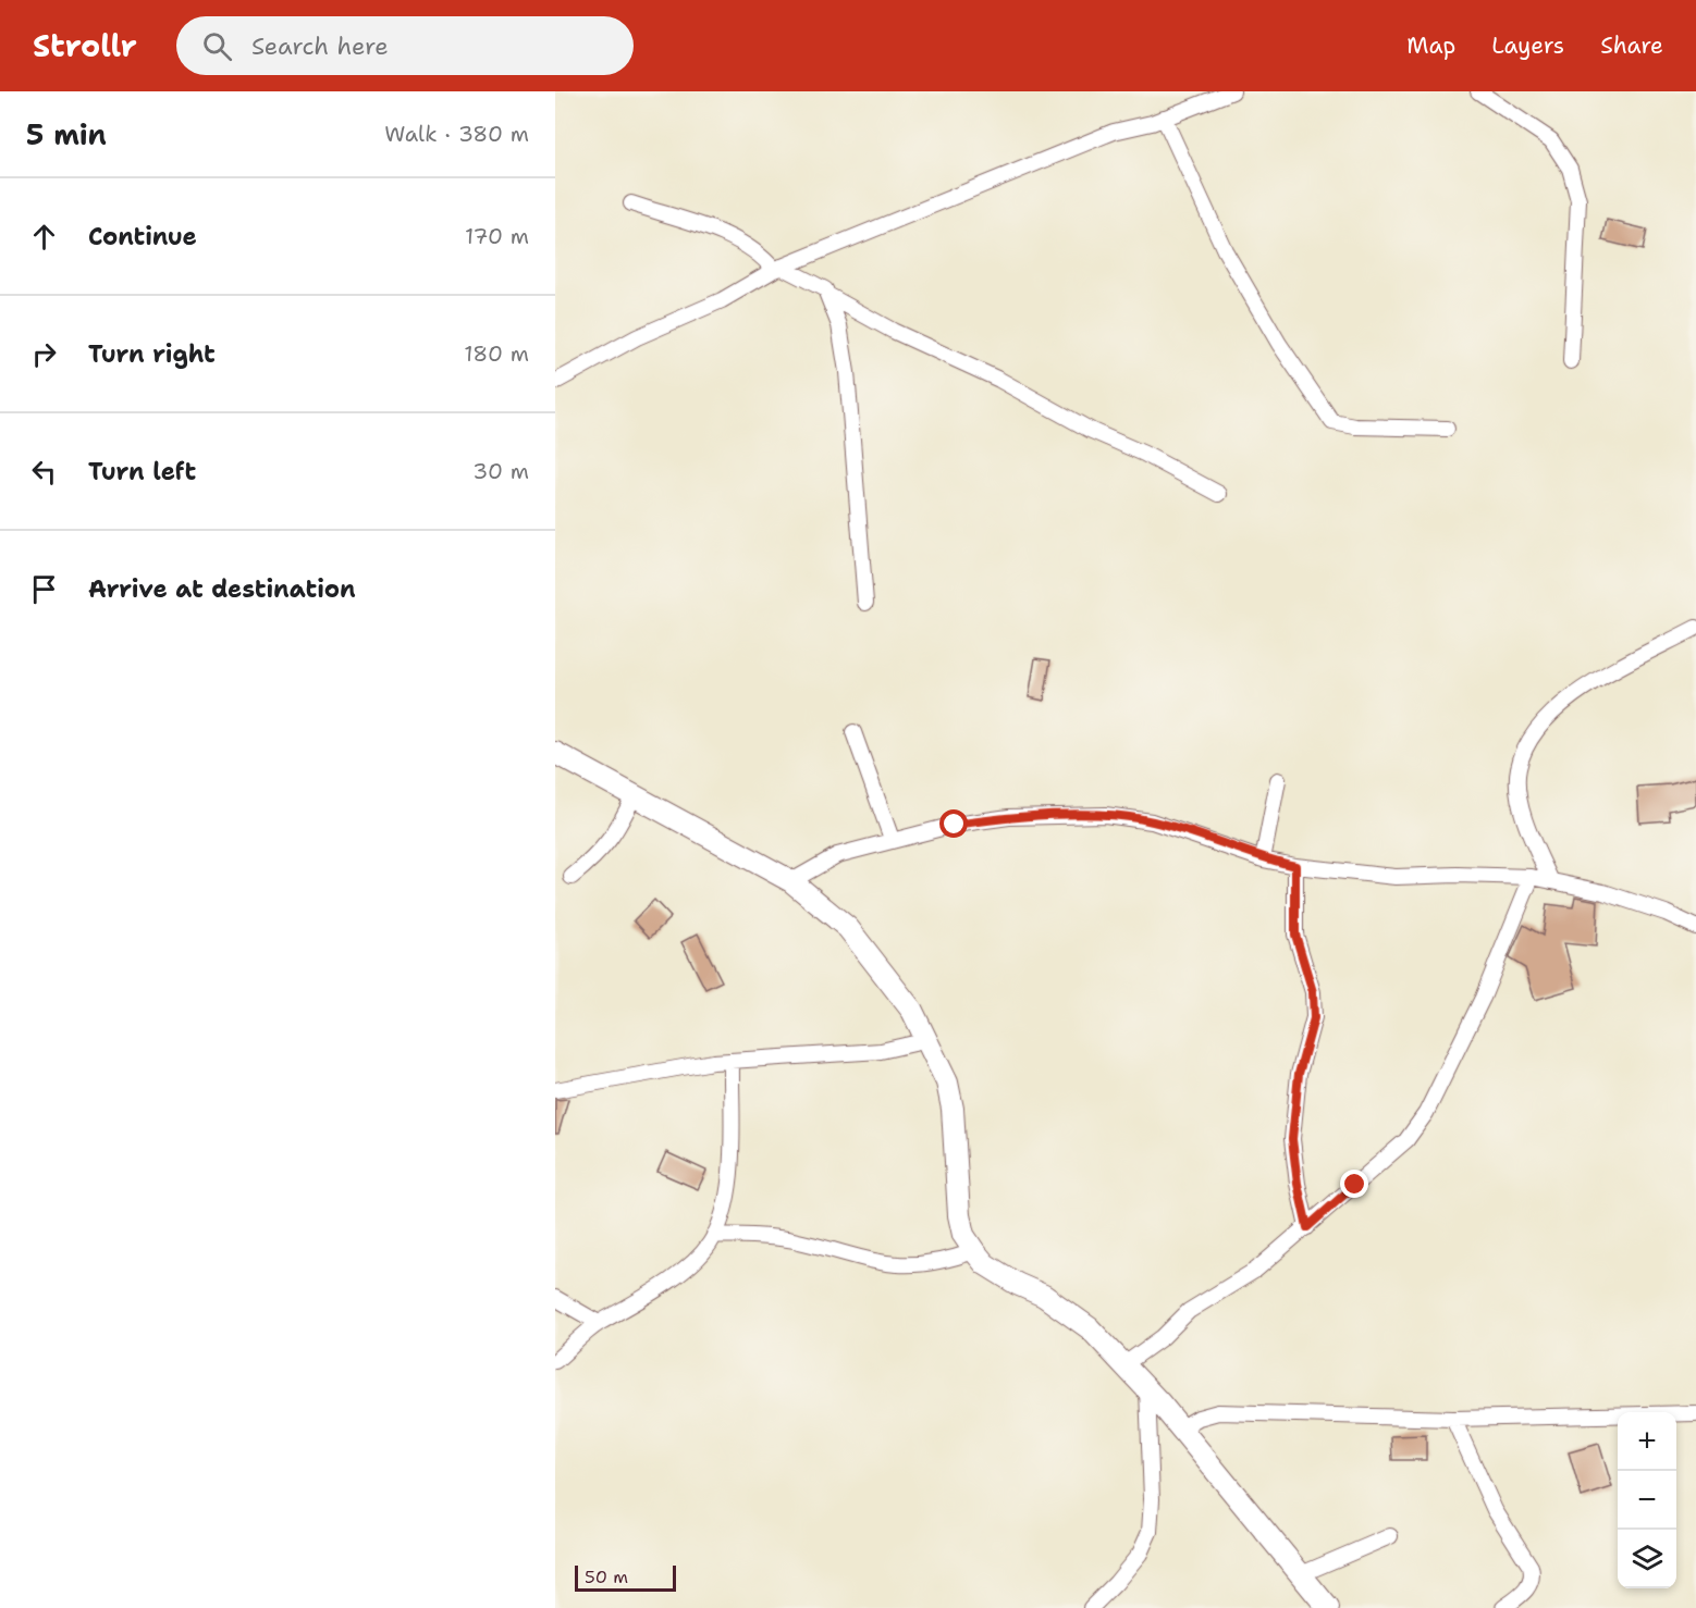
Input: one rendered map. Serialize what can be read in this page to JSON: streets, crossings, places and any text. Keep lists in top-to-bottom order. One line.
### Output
{"scale_bar":"50 m","page":{"header":"Strollr","search":"Search here","nav":["Map","Layers","Share"],"heading":["5 min","Walk · 380 m"],"list":[["Continue","170 m"],["Turn right","180 m"],["Turn left","30 m"],"Arrive at destination"],"map_buttons":["+","−"],"scale":"50 m"}}
